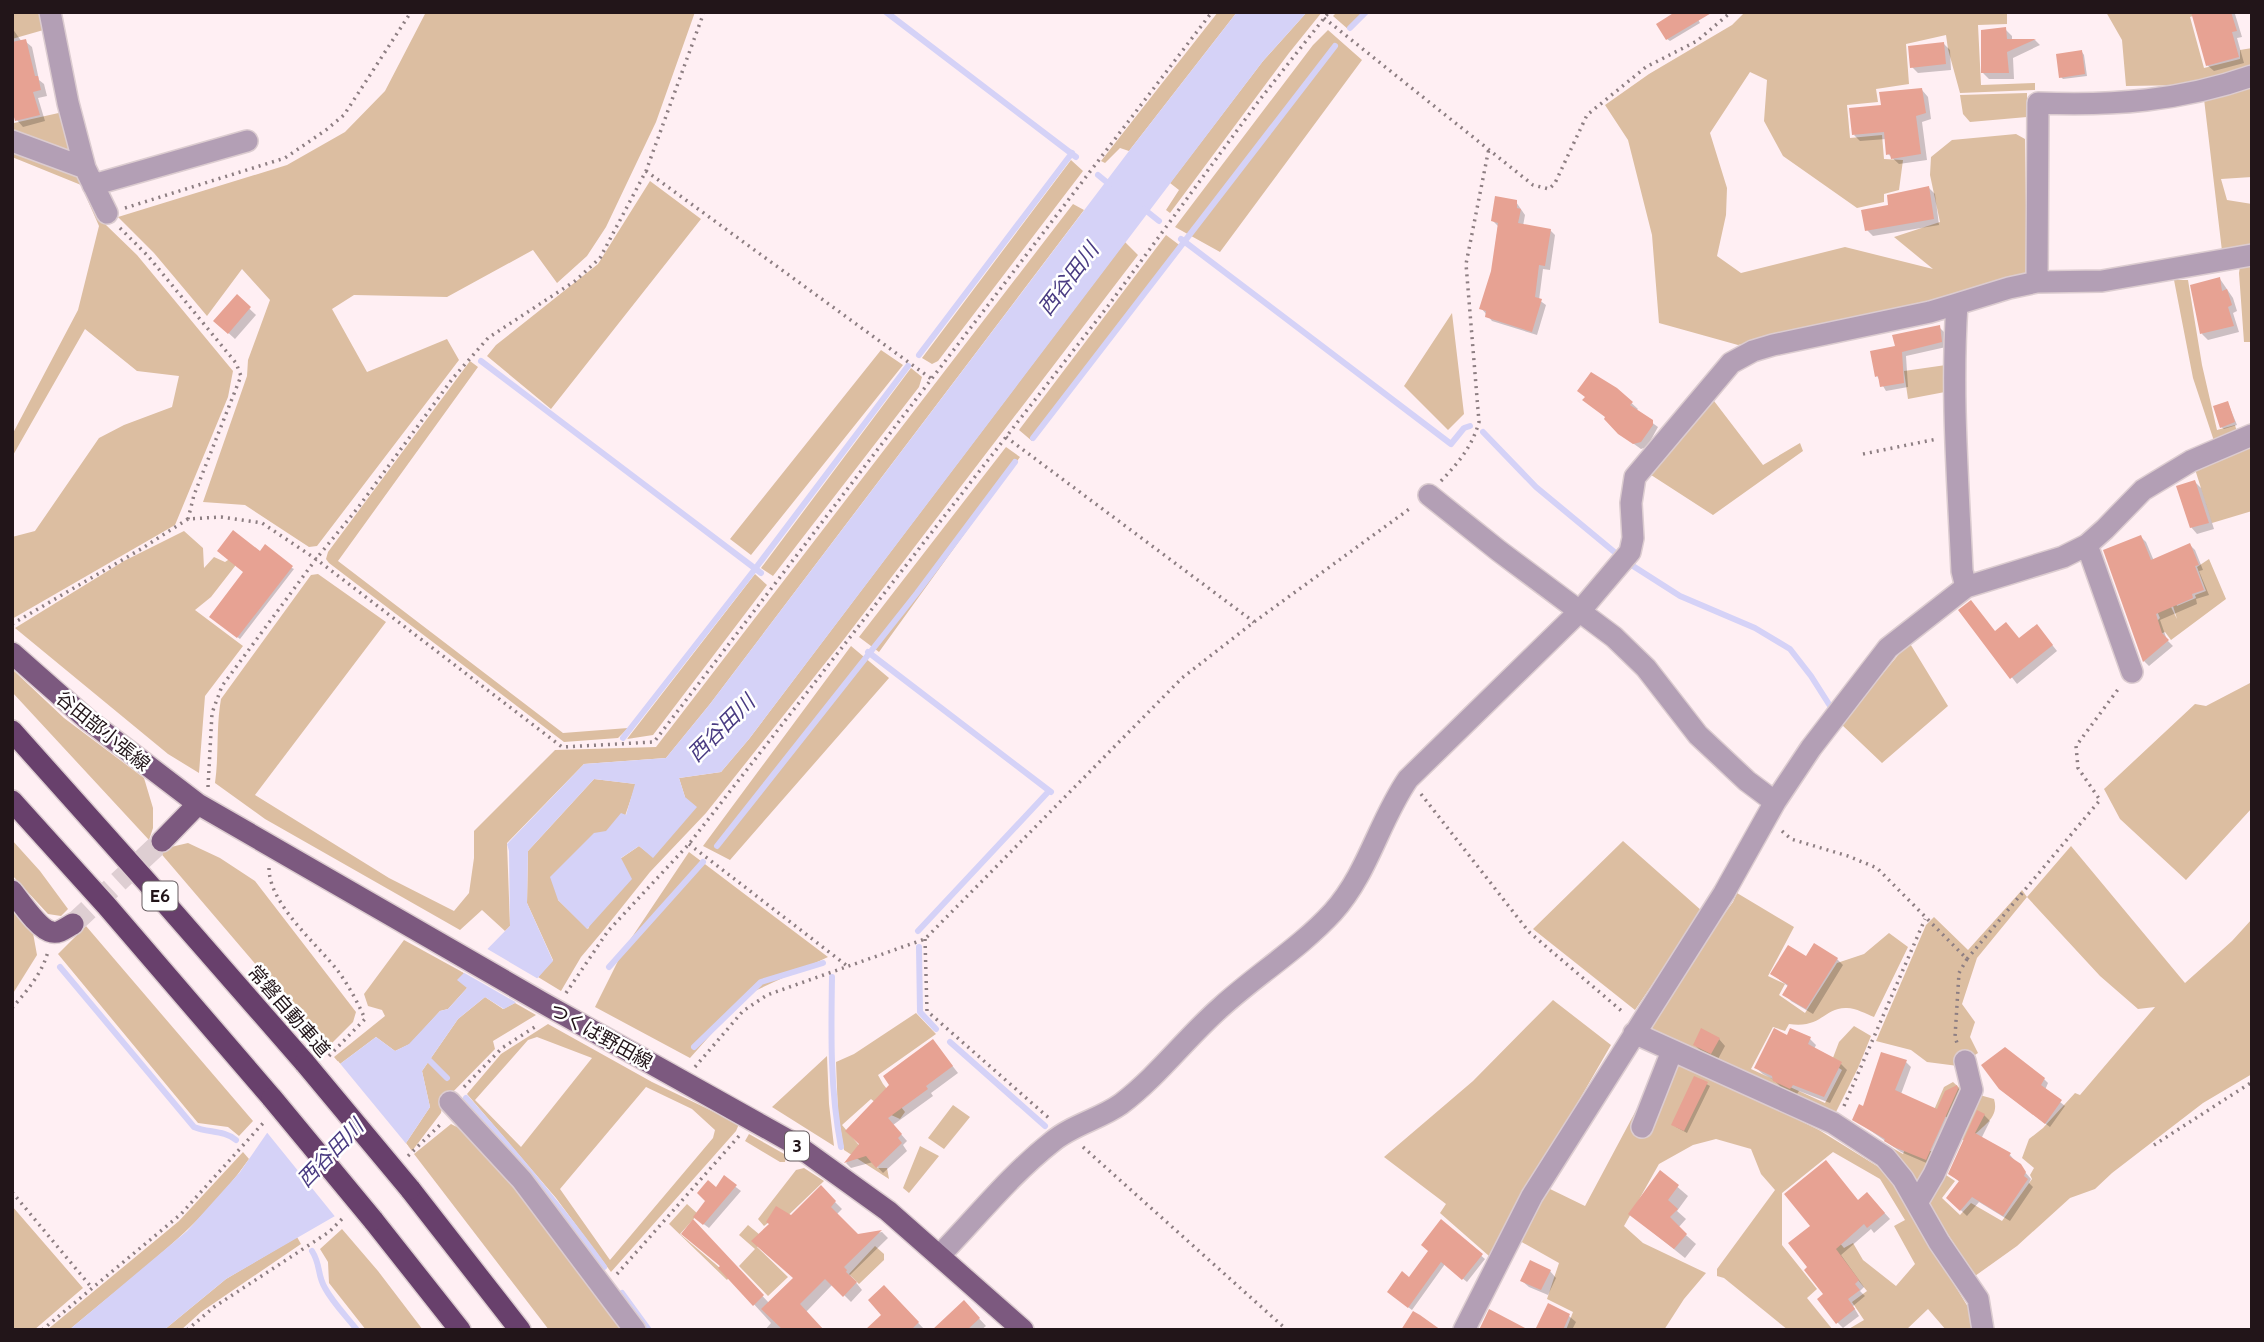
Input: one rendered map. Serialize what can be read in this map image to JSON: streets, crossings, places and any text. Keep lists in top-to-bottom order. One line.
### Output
{"streets":{"highway":["E6","常磐自動車道"],"main road":["谷田部小張線","つくば野田線","3"]},"crossings":[["谷田部小張線","つくば野田線"]],"water":["西谷田川"]}
